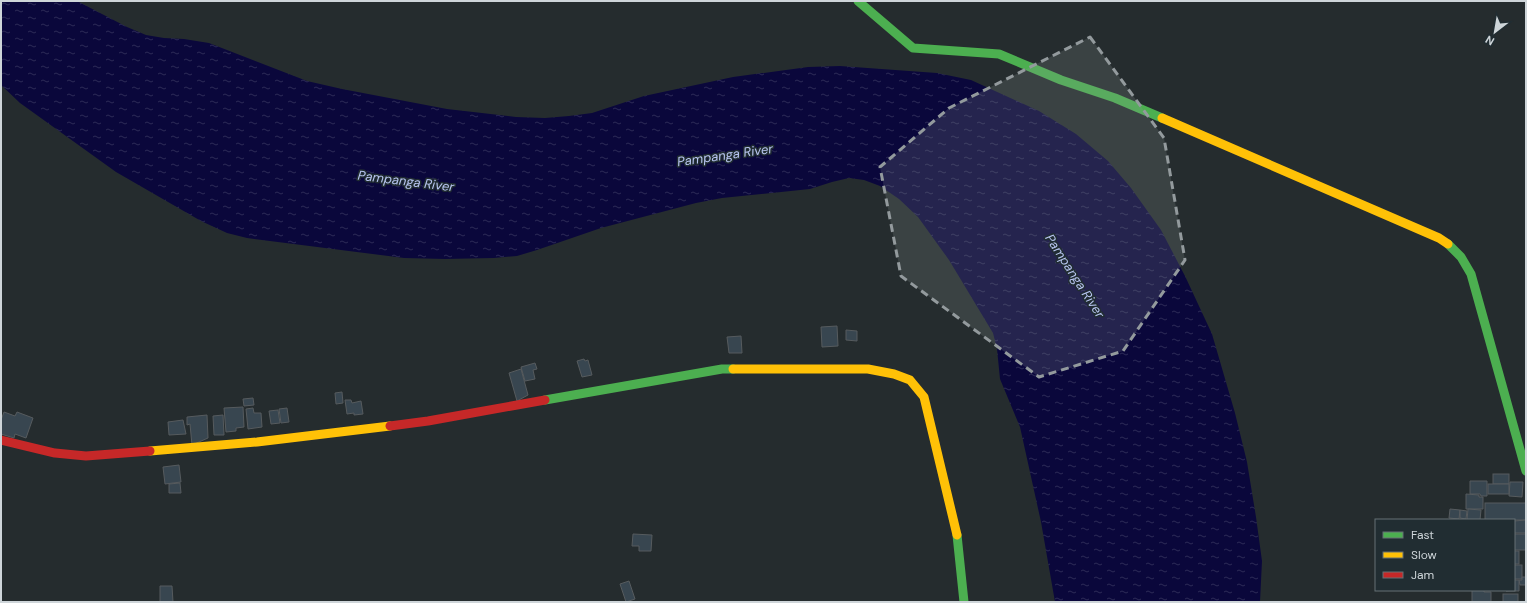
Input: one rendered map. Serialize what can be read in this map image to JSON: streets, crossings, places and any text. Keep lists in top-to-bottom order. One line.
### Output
{"water":["Pampanga River"],"legend":["Fast","Slow","Jam"],"north":"bottom left"}
